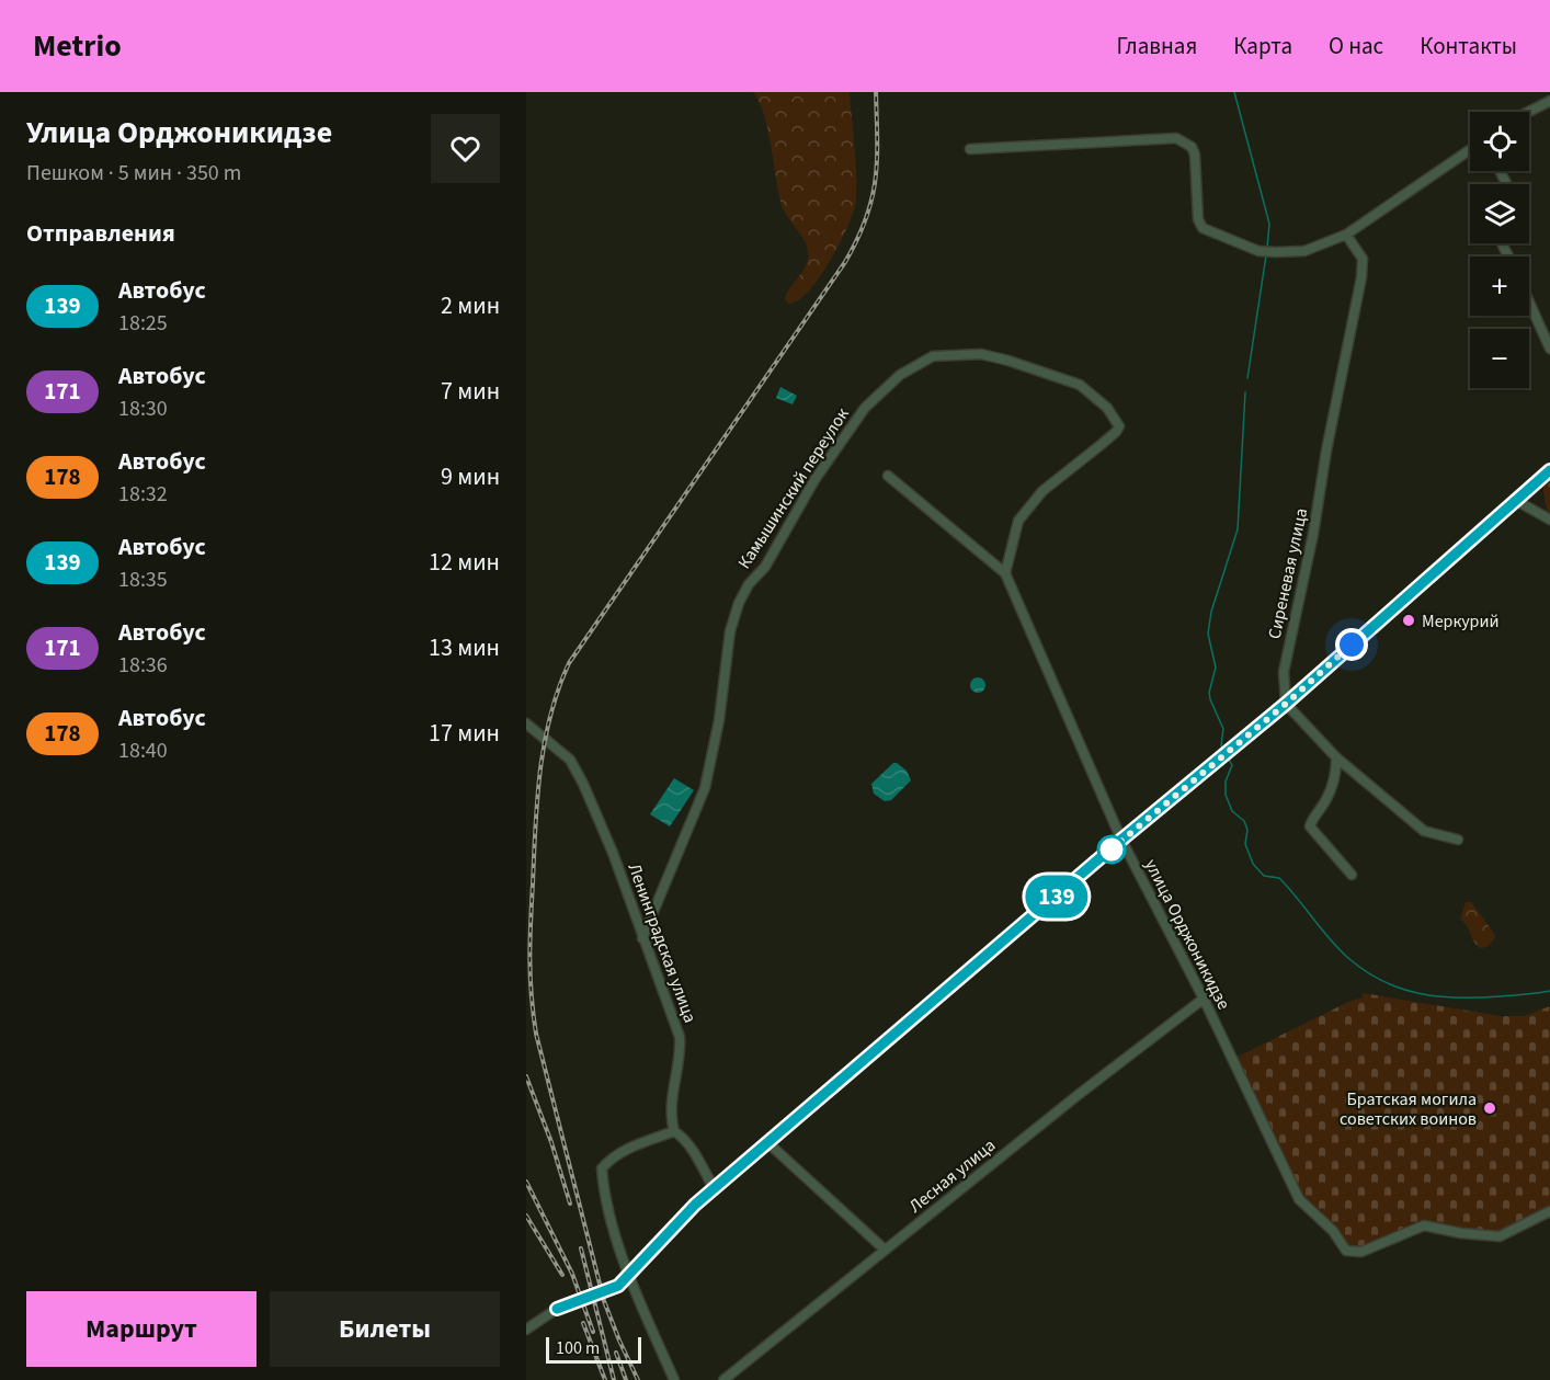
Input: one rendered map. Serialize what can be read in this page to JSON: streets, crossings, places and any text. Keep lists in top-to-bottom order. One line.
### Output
{"streets":{"street":["Камышинский переулок","Сиреневая улица","улица Орджоникидзе","Ленинградская улица","Лесная улица"]},"crossings":[["Камышинский переулок","улица Орджоникидзе"],["Камышинский переулок","Ленинградская улица"],["улица Орджоникидзе","Лесная улица"]],"places":["Меркурий","Братская могила советских воинов"],"lines":["bus line 139"],"scale_bar":"100 m","page":{"header":"Metrio","nav":["Главная","Карта","О нас","Контакты"],"heading":[["Улица Орджоникидзе","Пешком · 5 мин · 350 m"],"Отправления"],"on_map":"139","map_buttons":["+","−"],"list":[{"mark":"139","name":"Автобус","note":"18:25","value":"2 мин"},{"mark":"171","name":"Автобус","note":"18:30","value":"7 мин"},{"mark":"178","name":"Автобус","note":"18:32","value":"9 мин"},{"mark":"139","name":"Автобус","note":"18:35","value":"12 мин"},{"mark":"171","name":"Автобус","note":"18:36","value":"13 мин"},{"mark":"178","name":"Автобус","note":"18:40","value":"17 мин"}],"buttons":["Маршрут","Билеты"],"scale":"100 m"}}
